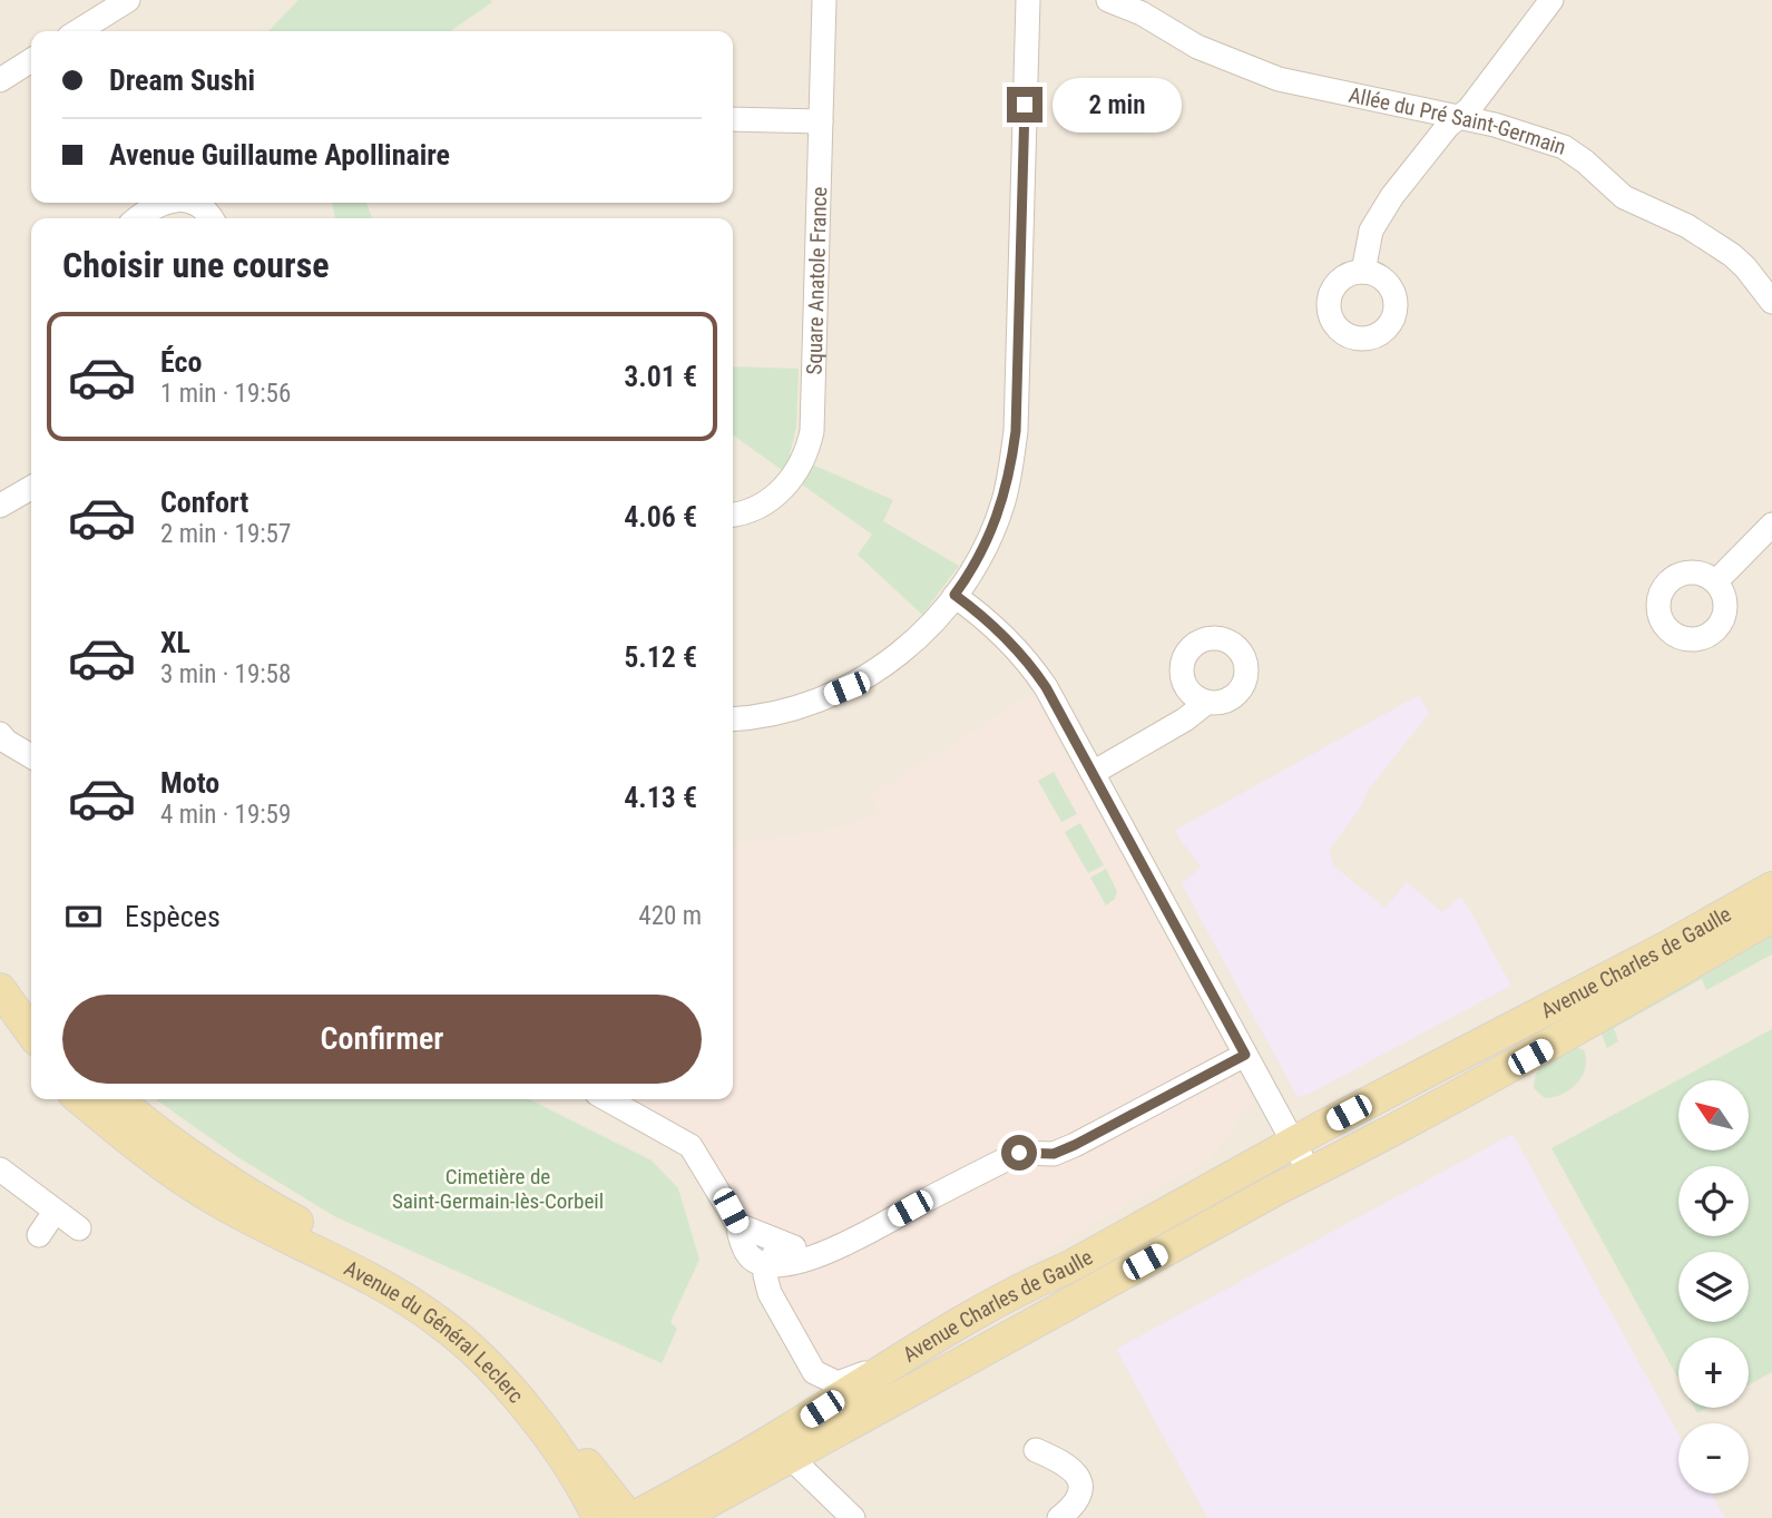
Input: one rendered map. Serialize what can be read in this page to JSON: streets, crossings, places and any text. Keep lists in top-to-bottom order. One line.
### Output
{"streets":{"main road":["Avenue Charles de Gaulle","Avenue du Général Leclerc"],"street":["Allée du Pré Saint-Germain","Square Anatole France"]},"crossings":[["Avenue Charles de Gaulle","Avenue du Général Leclerc"]],"parks":["Cimetière de Saint-Germain-lès-Corbeil"],"north":"top left","page":{"banner":["Dream Sushi","Avenue Guillaume Apollinaire"],"bubble":"2 min","heading":"Choisir une course","list":[{"name":"Éco","note":"1 min · 19:56","value":"3.01 €"},{"name":"Confort","note":"2 min · 19:57","value":"4.06 €"},{"name":"XL","note":"3 min · 19:58","value":"5.12 €"},{"name":"Moto","note":"4 min · 19:59","value":"4.13 €"}],"pay":["Espèces","420 m"],"buttons":"Confirmer","map_buttons":["+","−"]}}
